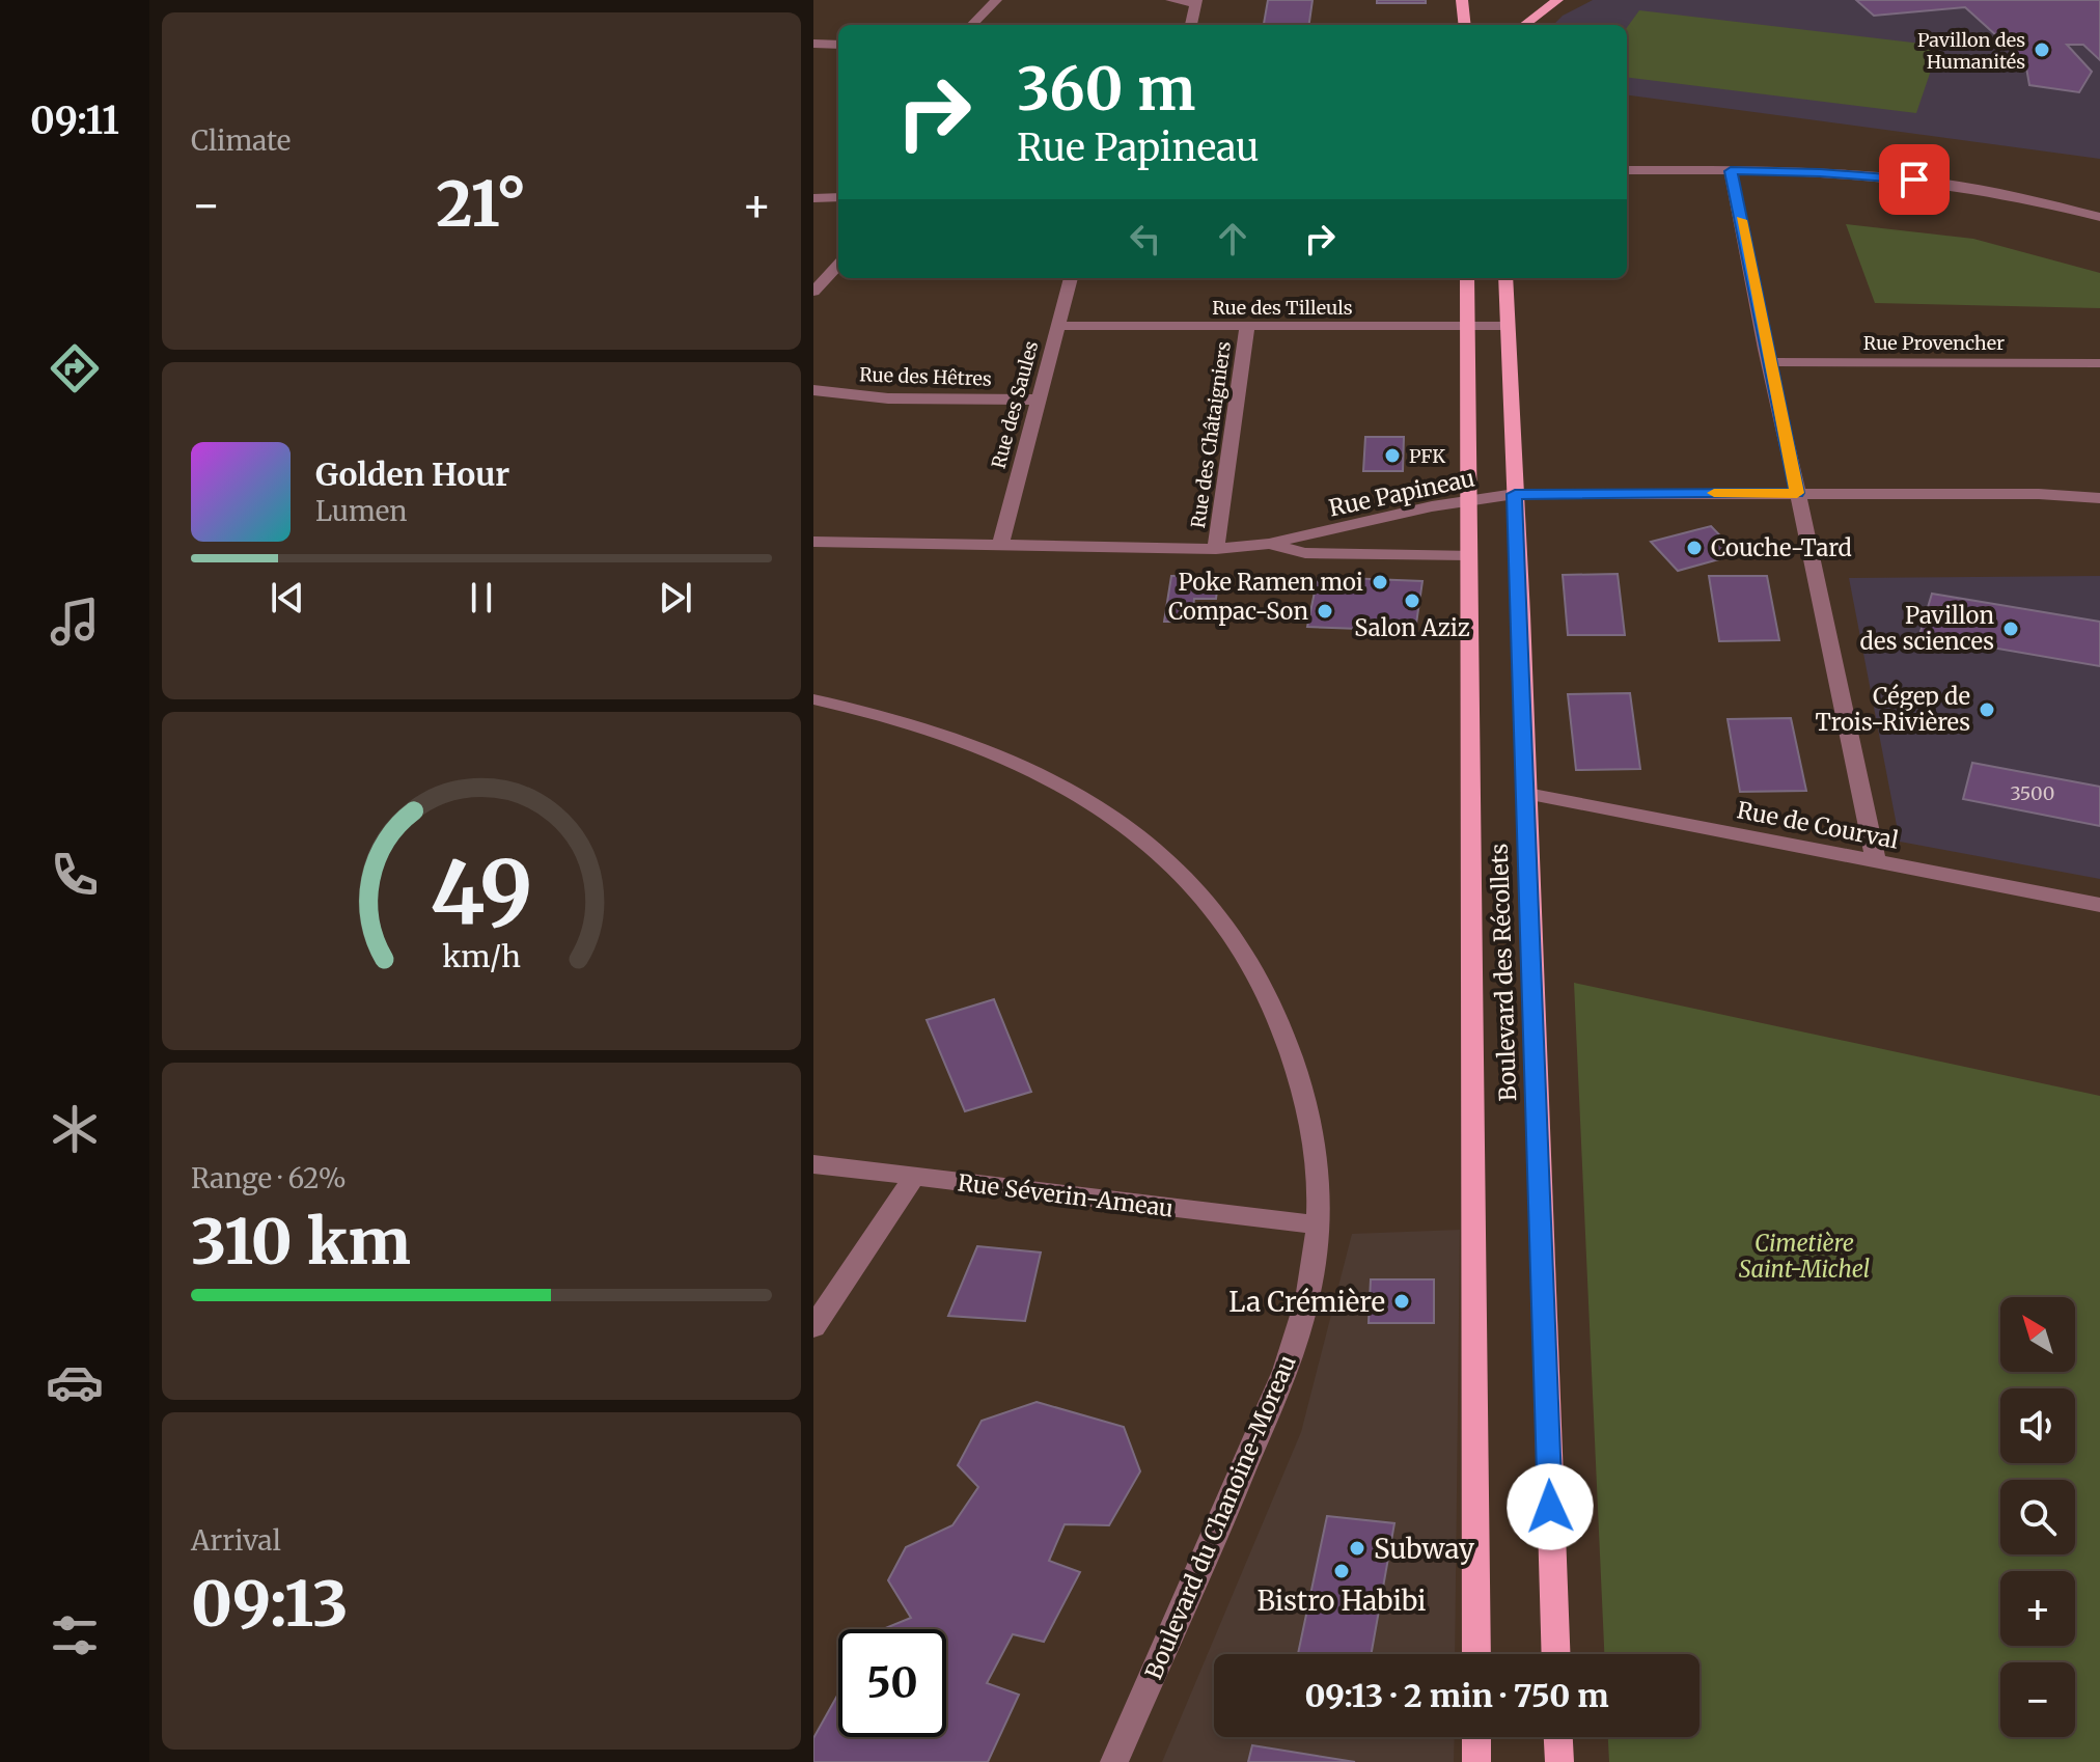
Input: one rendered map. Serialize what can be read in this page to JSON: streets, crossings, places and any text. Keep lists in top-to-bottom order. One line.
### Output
{"streets":{"main road":["Boulevard des Récollets"],"street":["Rue des Tilleuls","Rue Provencher","Rue des Hêtres","Rue des Saules","Rue des Châtaigniers","Rue Papineau","Rue de Courval","Rue Séverin-Ameau","Boulevard du Chanoine-Moreau"]},"crossings":[["Rue des Tilleuls","Rue des Saules"],["Rue des Tilleuls","Rue des Châtaigniers"],["Rue des Tilleuls","Boulevard des Récollets"],["Rue des Hêtres","Rue des Saules"],["Rue des Saules","Rue Papineau"],["Rue des Châtaigniers","Rue Papineau"],["Rue Papineau","Boulevard des Récollets"],["Rue de Courval","Boulevard des Récollets"],["Rue Séverin-Ameau","Boulevard du Chanoine-Moreau"]],"parks":["Cimetière Saint-Michel"],"places":["Pavillon des Humanités","PFK","Couche-Tard","Poke Ramen moi","Salon Aziz","Compac-Son","Pavillon des sciences","Cégep de Trois-Rivières","La Crémière","Subway","Bistro Habibi"],"house_numbers":["3500"],"north":"top left","page":{"tabs":"09:11","tile":["Climate",["Range · 62%","310 km"],["Arrival","09:13"]],"turn":["360 m","Rue Papineau"],"heat":["−","21°","+"],"song":["Golden Hour","Lumen"],"map_buttons":["+","−"],"limit":"50","trip":"09:13 · 2 min · 750 m","gauge":["49","km/h"]}}
